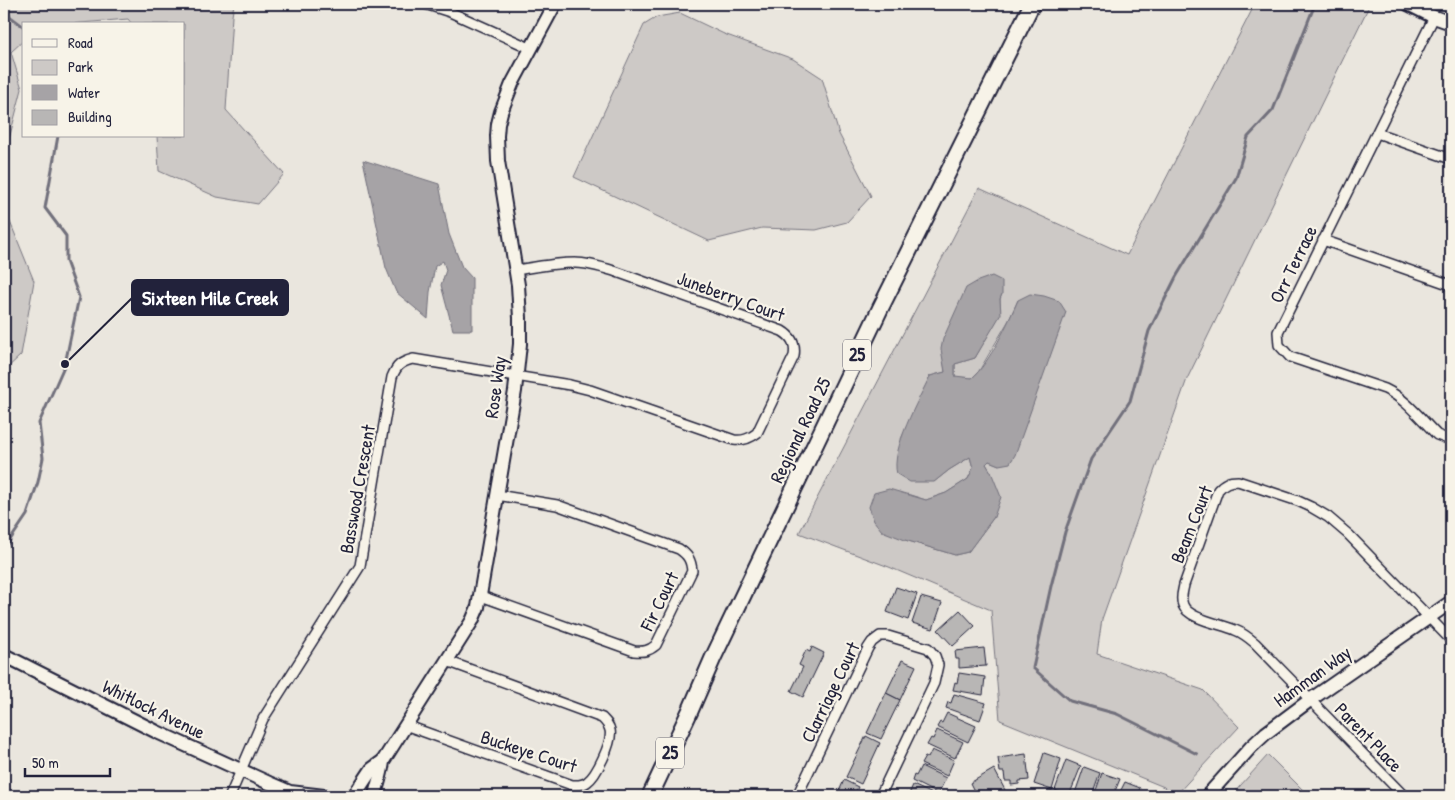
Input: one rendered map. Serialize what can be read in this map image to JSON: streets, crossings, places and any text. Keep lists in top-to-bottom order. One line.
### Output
{"streets":{"main road":["25","Regional Road 25"],"street":["Orr Terrace","Juneberry Court","Rose Way","Basswood Crescent","Beam Court","Fir Court","Hamman Way","Clarriage Court","Whitlock Avenue","Parent Place","Buckeye Court"]},"crossings":[["Juneberry Court","Rose Way"],["Juneberry Court","Basswood Crescent"],["Rose Way","Basswood Crescent"],["Rose Way","Fir Court"],["Rose Way","Buckeye Court"],["Basswood Crescent","Whitlock Avenue"],["Beam Court","Hamman Way"],["Beam Court","Parent Place"],["Hamman Way","Parent Place"]],"places":["Sixteen Mile Creek"],"legend":["Road","Park","Water","Building"],"scale_bar":"50 m"}
